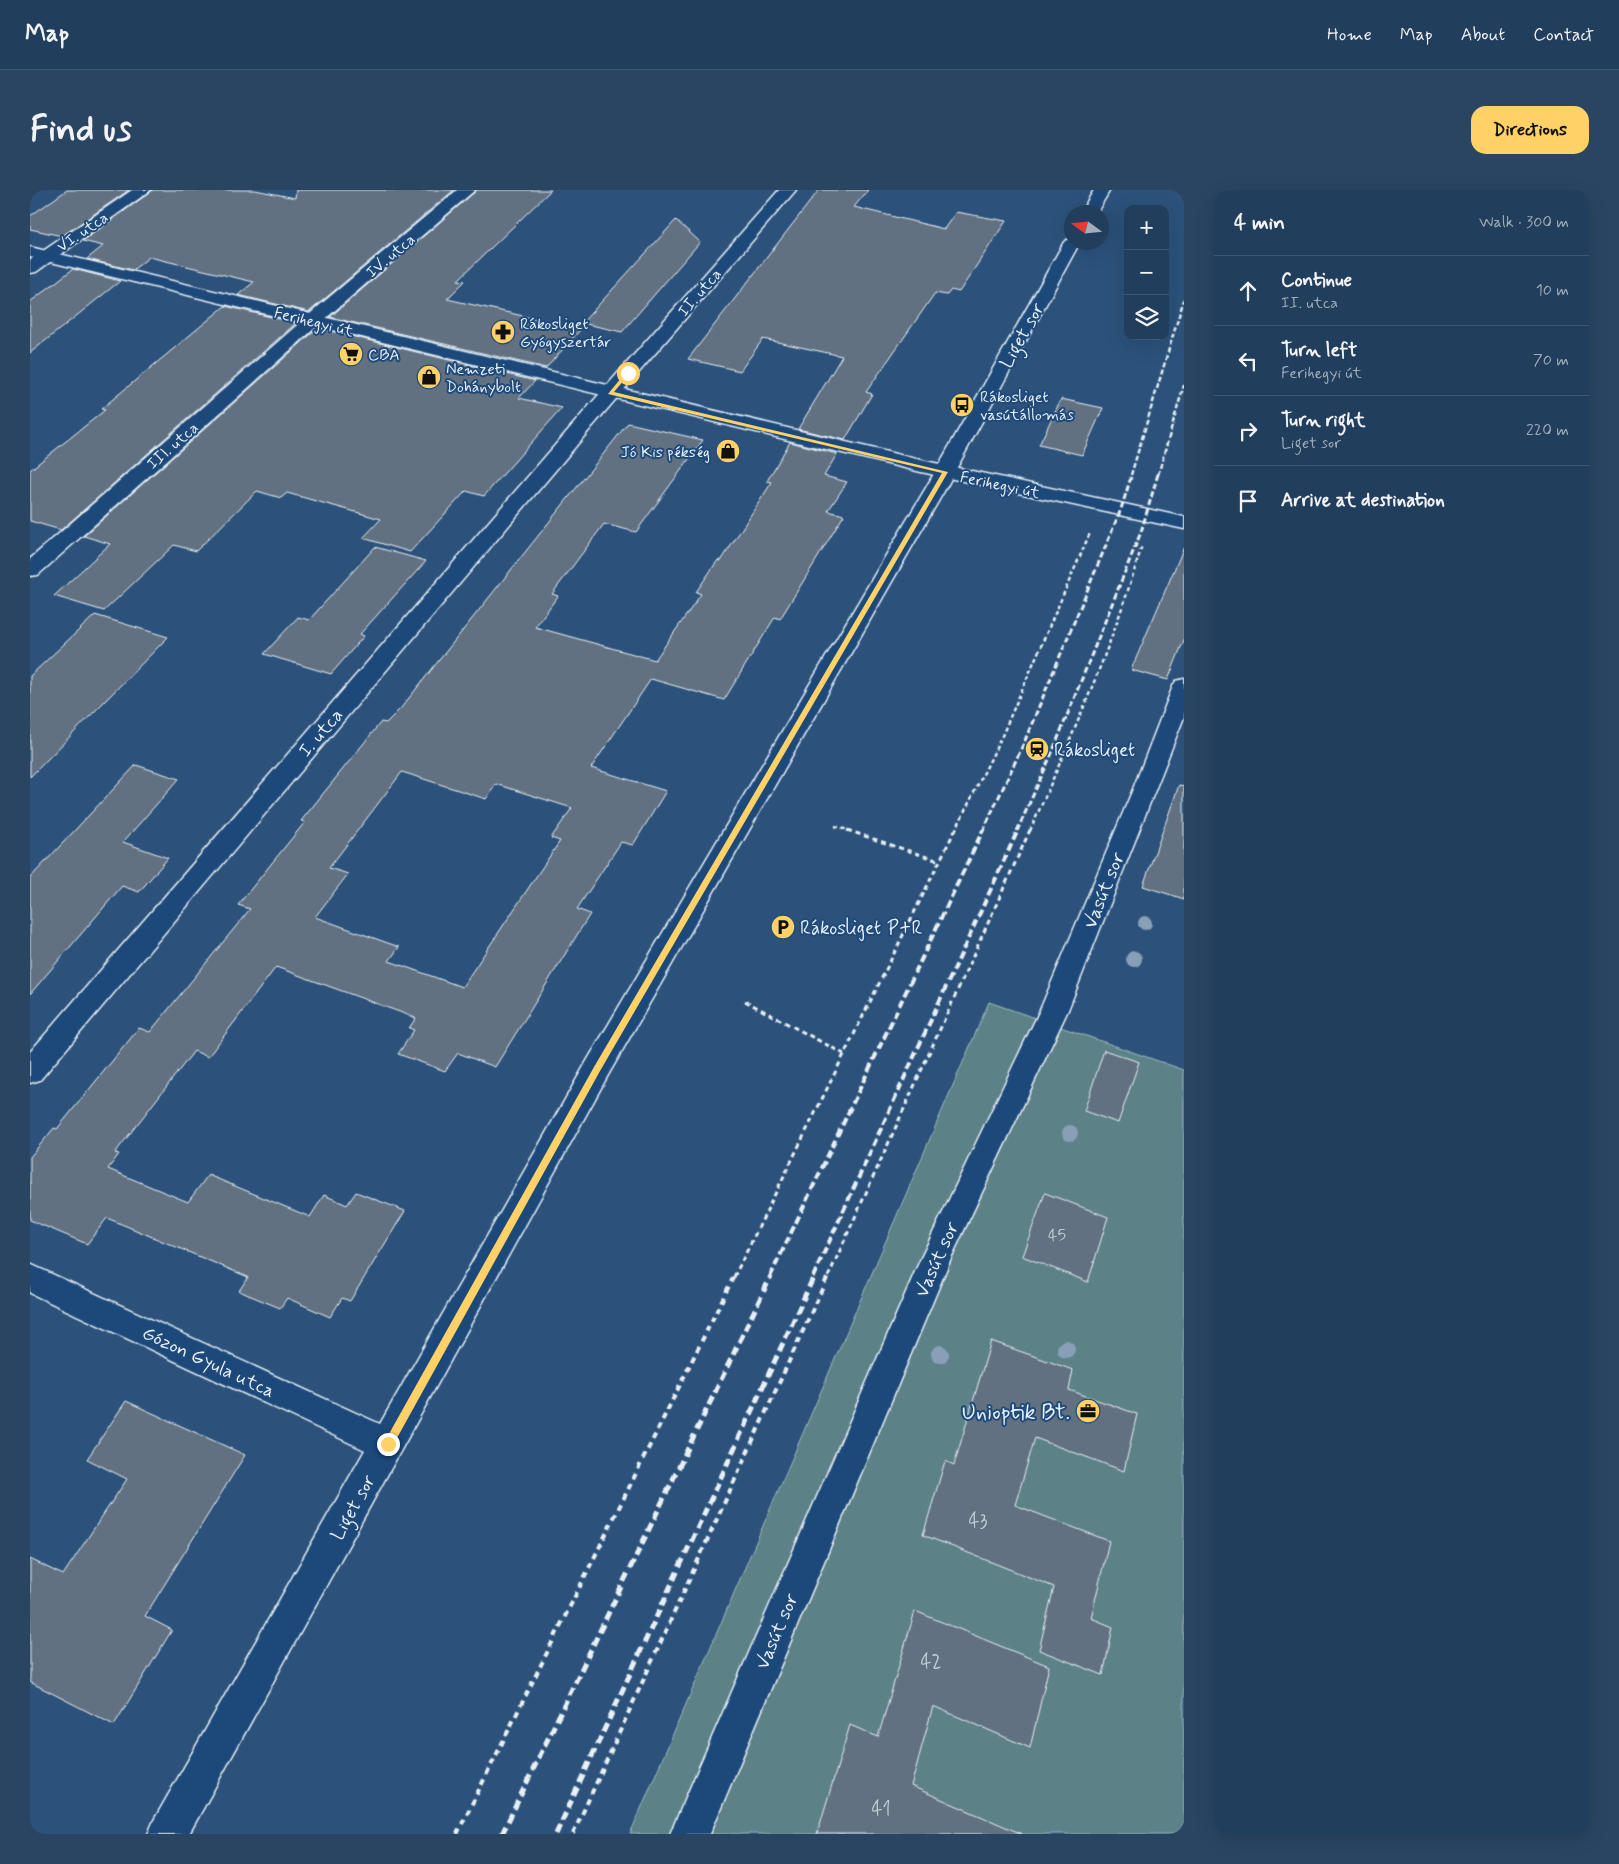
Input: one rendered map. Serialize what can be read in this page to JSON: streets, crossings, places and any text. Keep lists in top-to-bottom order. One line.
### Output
{"streets":{"street":["VI. utca","IV. utca","II. utca","Ferihegyi út","Liget sor","III. utca","I. utca","Vasút sor","Gózon Gyula utca"]},"crossings":[["VI. utca","Ferihegyi út"],["IV. utca","Ferihegyi út"],["IV. utca","III. utca"],["II. utca","Ferihegyi út"],["II. utca","I. utca"],["Ferihegyi út","Liget sor"],["Ferihegyi út","III. utca"],["Ferihegyi út","I. utca"],["Liget sor","Gózon Gyula utca"]],"places":{"pharmacy":["Rákosliget Gyógyszertár"],"supermarket":["CBA"],"shop":["Nemzeti Dohánybolt","Jó Kis pékség"],"bus stop":["Rákosliget vasútállomás"],"station":["Rákosliget"],"parking":["Rákosliget P+R"],"office":["Unioptik Bt."]},"house_numbers":["45","43","42","41"],"north":"left","page":{"header":"Map","nav":["Home","Map","About","Contact"],"buttons":"Directions","title":"Find us","heading":["4 min","Walk · 300 m"],"map_buttons":["+","−"],"list":[["Continue","II. utca","10 m"],["Turn left","Ferihegyi út","70 m"],["Turn right","Liget sor","220 m"],"Arrive at destination"]}}
